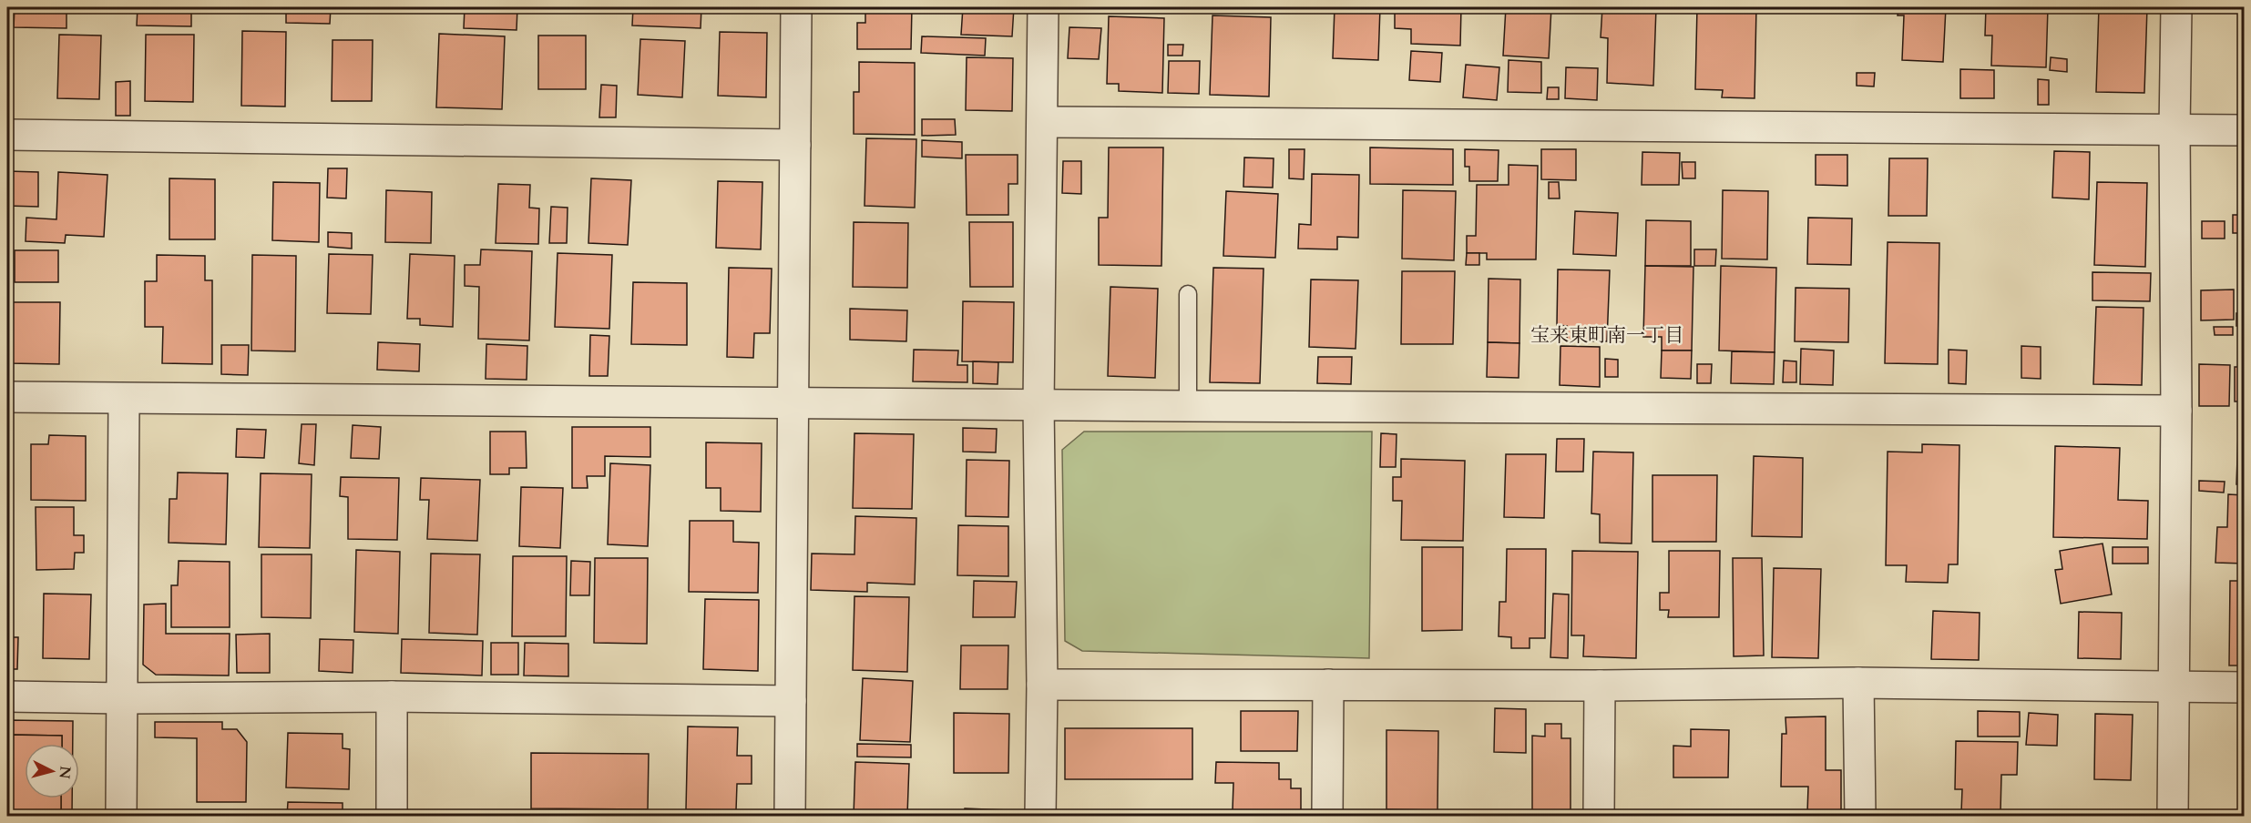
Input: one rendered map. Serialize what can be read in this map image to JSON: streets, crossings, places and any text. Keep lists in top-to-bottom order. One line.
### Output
{"districts":["宝来東町南一丁目"],"north":"right"}
